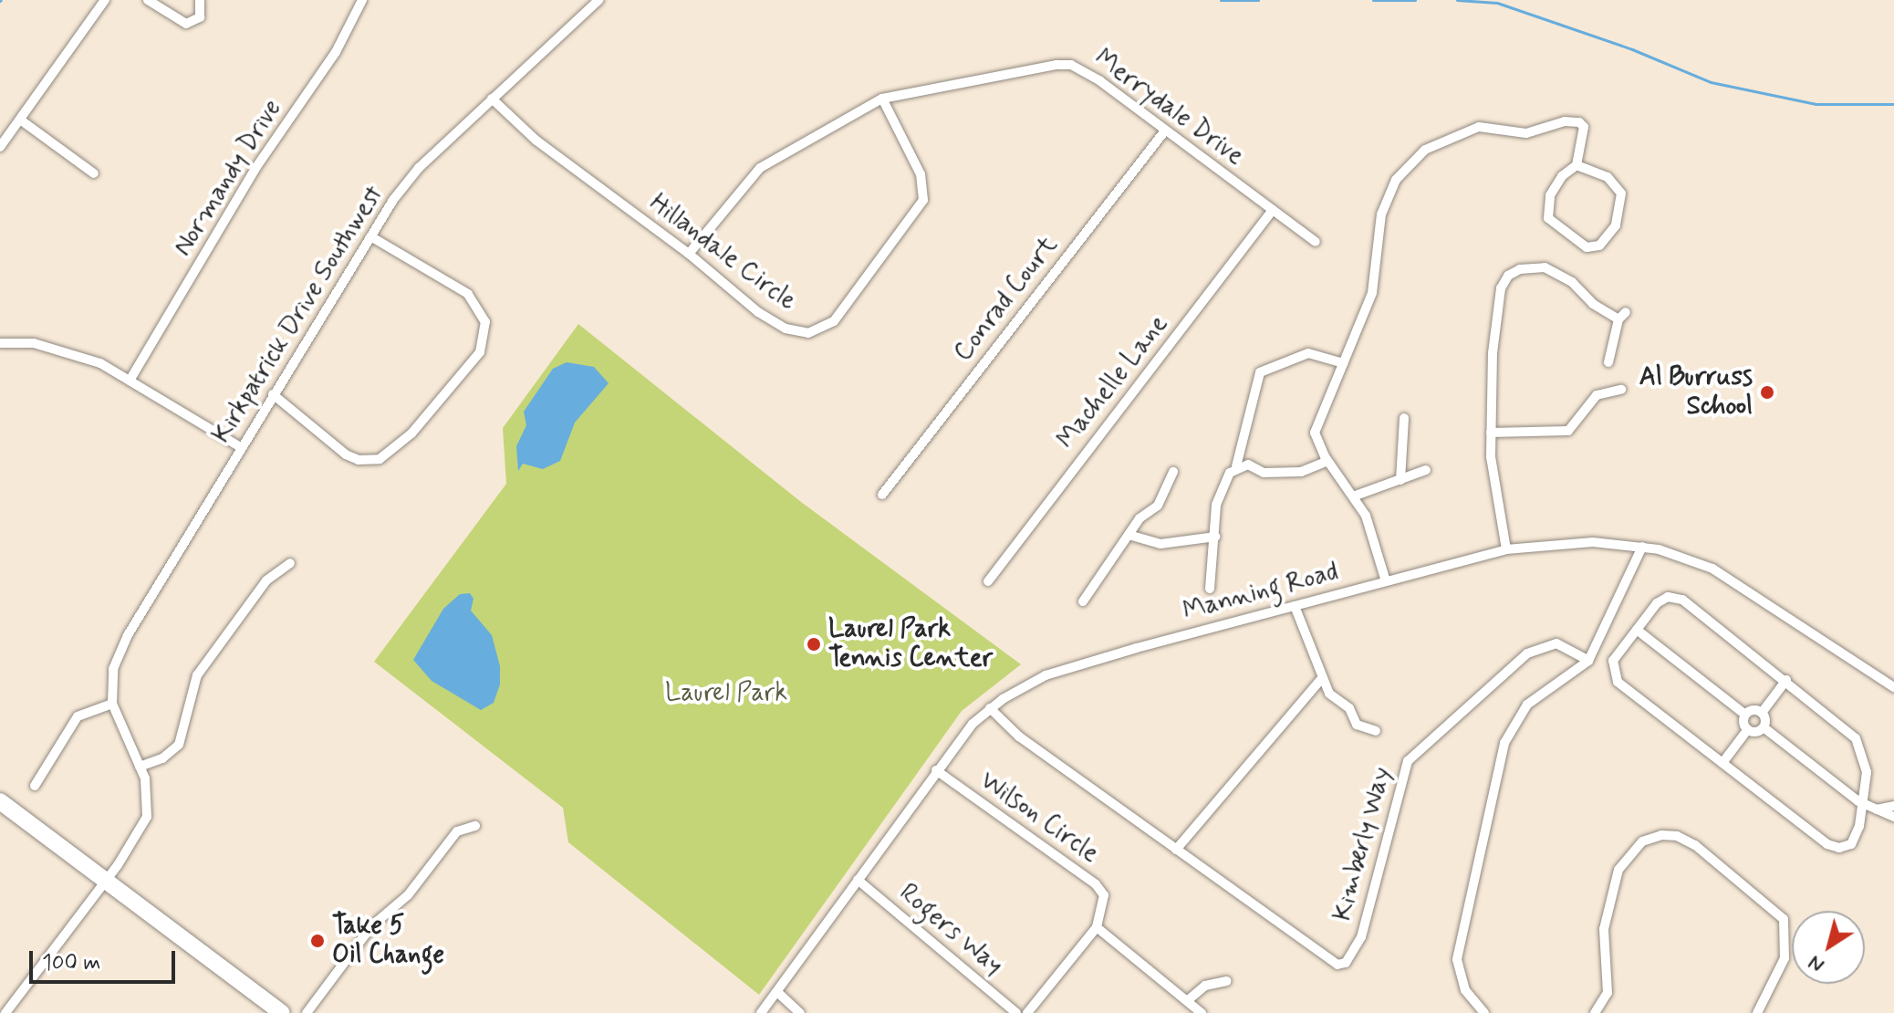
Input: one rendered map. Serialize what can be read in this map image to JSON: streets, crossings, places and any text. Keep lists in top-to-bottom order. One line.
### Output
{"streets":{"street":["Merrydale Drive","Normandy Drive","Hillandale Circle","Conrad Court","Kirkpatrick Drive Southwest","Machelle Lane","Manning Road","Wilson Circle","Kimberly Way","Rogers Way"]},"crossings":[["Merrydale Drive","Hillandale Circle"],["Merrydale Drive","Conrad Court"],["Merrydale Drive","Machelle Lane"],["Hillandale Circle","Kirkpatrick Drive Southwest"],["Manning Road","Wilson Circle"],["Manning Road","Rogers Way"]],"parks":["Laurel Park"],"places":["Al Burruss School","Laurel Park Tennis Center","Take 5 Oil Change"],"scale_bar":"100 m","north":"bottom left"}
